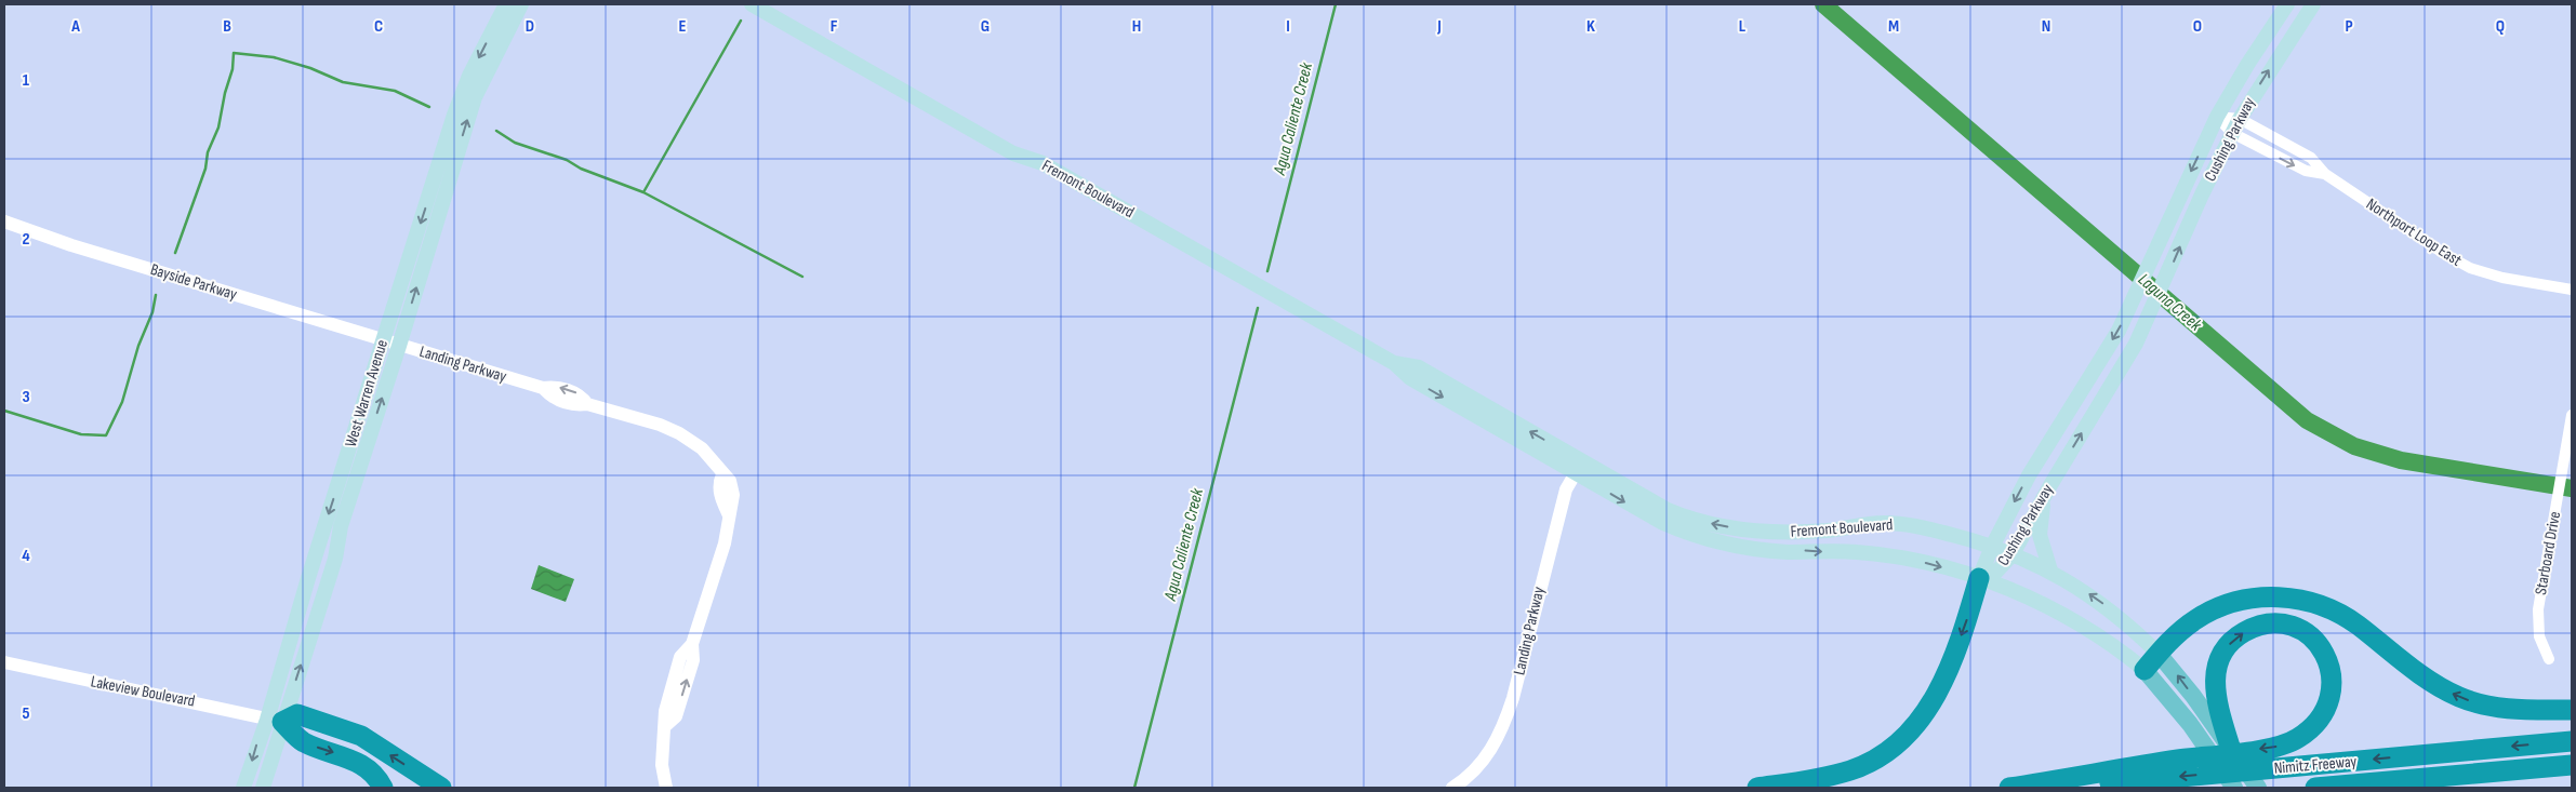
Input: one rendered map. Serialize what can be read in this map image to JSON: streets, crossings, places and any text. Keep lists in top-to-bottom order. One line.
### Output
{"streets":{"highway":["Nimitz Freeway"],"main road":["Cushing Parkway","Fremont Boulevard","West Warren Avenue"],"street":["Northport Loop East","Bayside Parkway","Landing Parkway","Starboard Drive","Lakeview Boulevard"]},"crossings":[["Cushing Parkway","Fremont Boulevard"],["Cushing Parkway","Northport Loop East"],["Fremont Boulevard","Landing Parkway"],["Bayside Parkway","Landing Parkway"],["Bayside Parkway","West Warren Avenue"],["Landing Parkway","West Warren Avenue"],["West Warren Avenue","Lakeview Boulevard"]],"water":["Agua Caliente Creek","Laguna Creek"],"grid":{"columns":["A","B","C","D","E","F","G","H","I","J","K","L","M","N","O","P","Q"],"rows":["1","2","3","4","5"]}}
